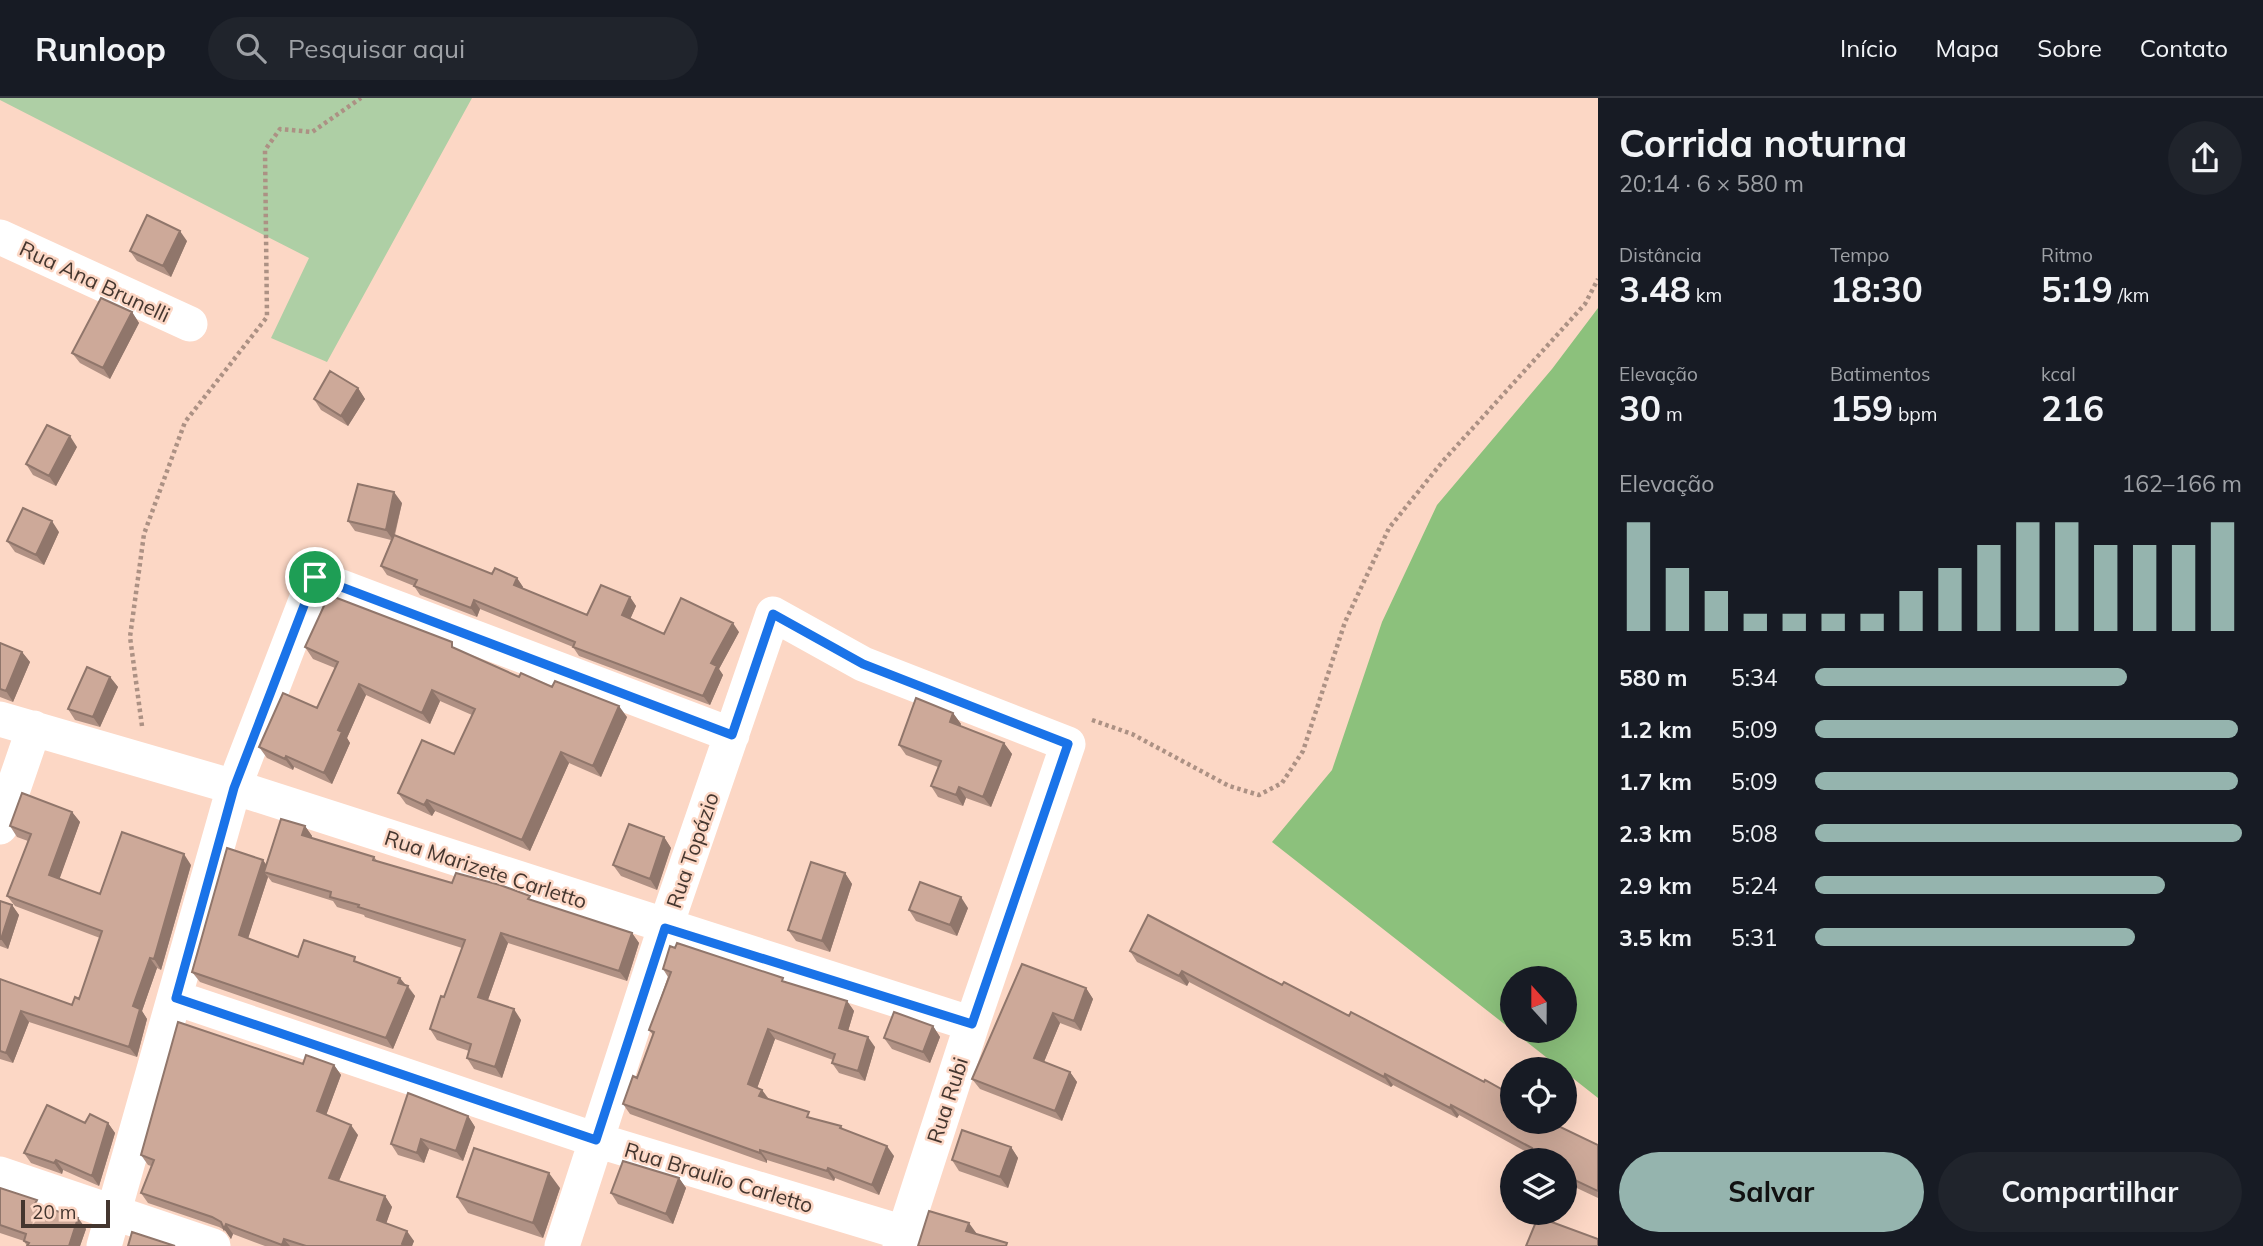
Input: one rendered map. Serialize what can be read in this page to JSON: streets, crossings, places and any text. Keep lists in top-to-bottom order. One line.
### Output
{"streets":{"street":["Rua Ana Brunelli","Rua Topázio","Rua Marizete Carletto","Rua Rubi","Rua Braulio Carletto"]},"crossings":[["Rua Topázio","Rua Marizete Carletto"],["Rua Topázio","Rua Rubi"],["Rua Topázio","Rua Braulio Carletto"],["Rua Marizete Carletto","Rua Rubi"],["Rua Rubi","Rua Braulio Carletto"]],"scale_bar":"20 m","north":"top","page":{"header":"Runloop","search":"Pesquisar aqui","nav":["Início","Mapa","Sobre","Contato"],"heading":["Corrida noturna","20:14 · 6 × 580 m"],"stats":[["Distância","3.48 km"],["Tempo","18:30"],["Ritmo","5:19 /km"],["Elevação","30 m"],["Batimentos","159 bpm"],["kcal","216"]],"chart":["Elevação","162–166 m"],"list":[{"name":"580 m","note":"5:34"},{"name":"1.2 km","note":"5:09"},{"name":"1.7 km","note":"5:09"},{"name":"2.3 km","note":"5:08"},{"name":"2.9 km","note":"5:24"},{"name":"3.5 km","note":"5:31"}],"buttons":["Salvar","Compartilhar"],"scale":"20 m"}}
